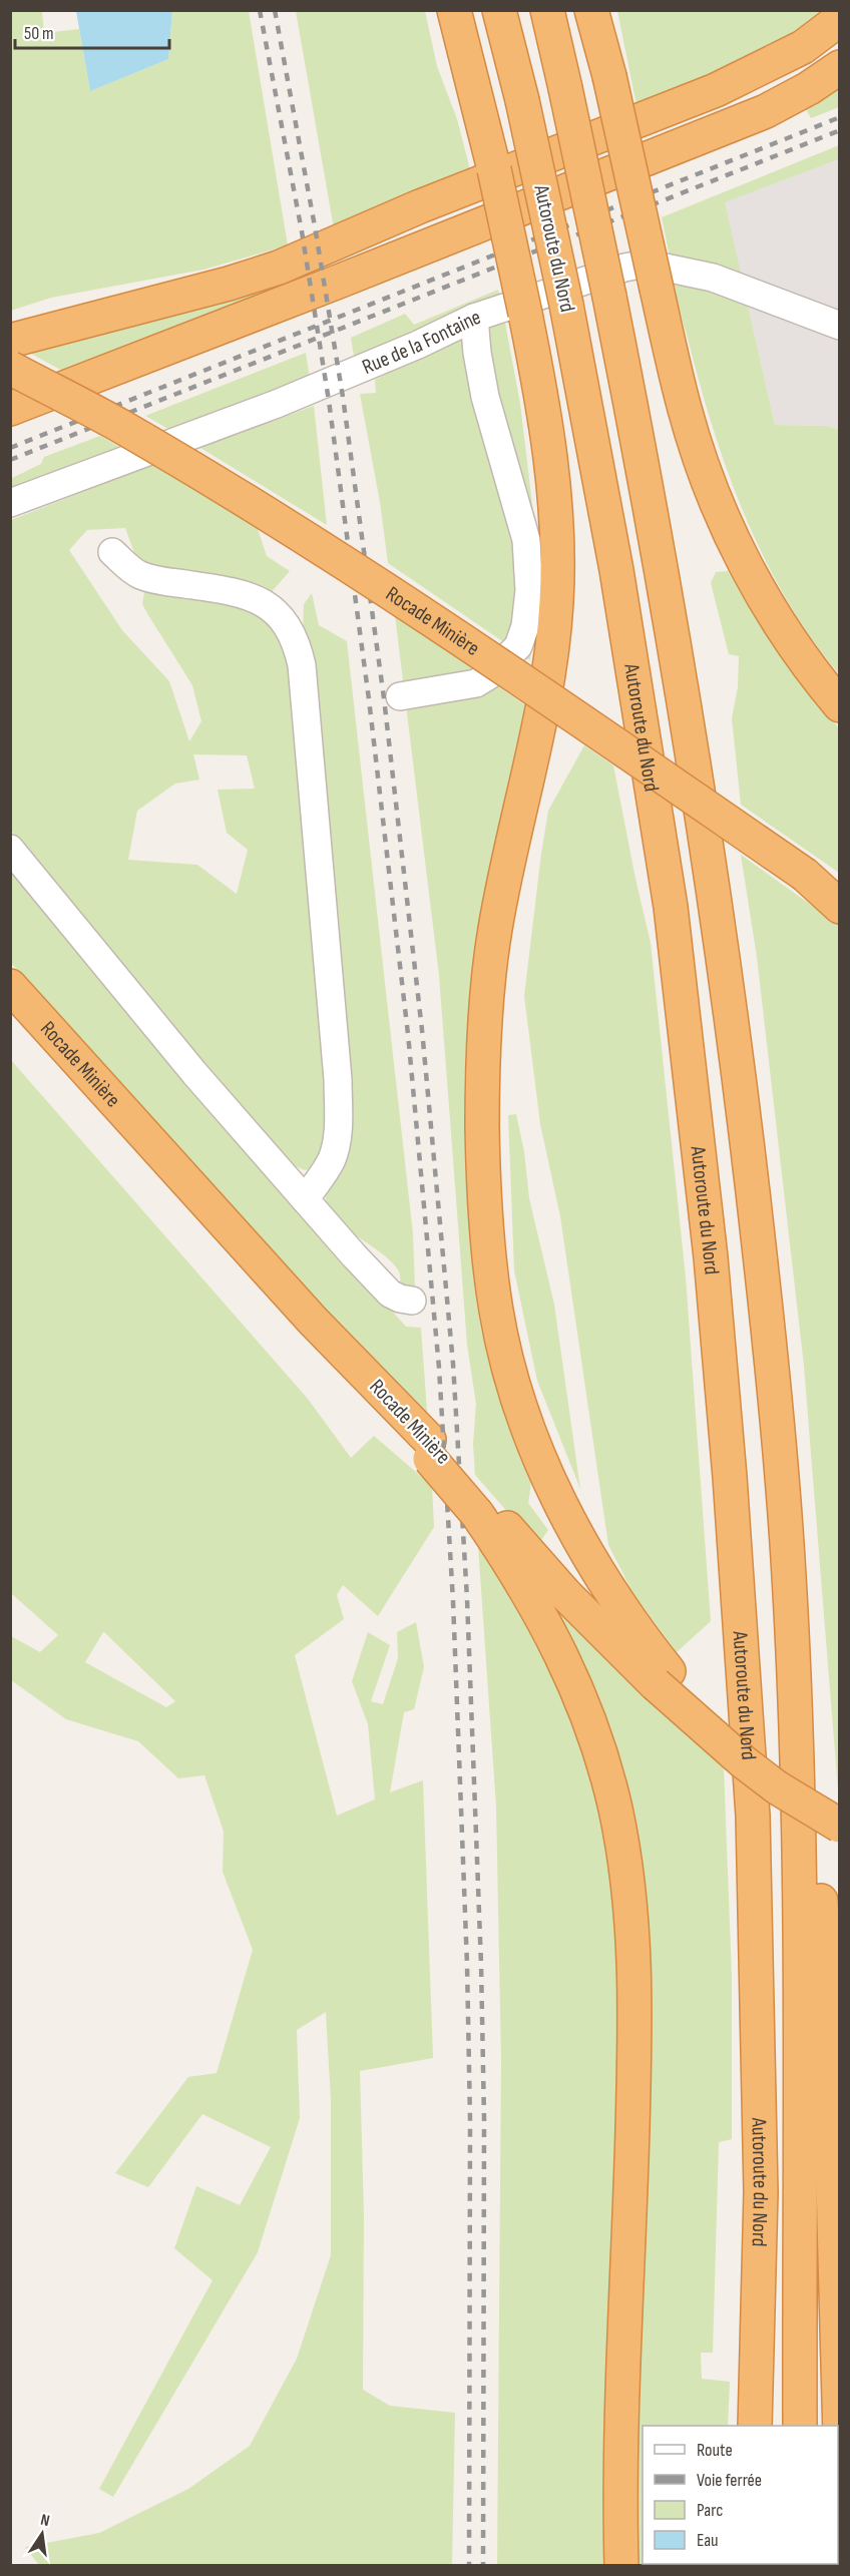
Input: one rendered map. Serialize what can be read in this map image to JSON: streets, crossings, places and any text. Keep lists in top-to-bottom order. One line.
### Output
{"streets":{"highway":["Autoroute du Nord","Rocade Minière"],"street":["Rue de la Fontaine"]},"legend":["Route","Voie ferrée","Parc","Eau"],"scale_bar":"50 m","north":"top"}
